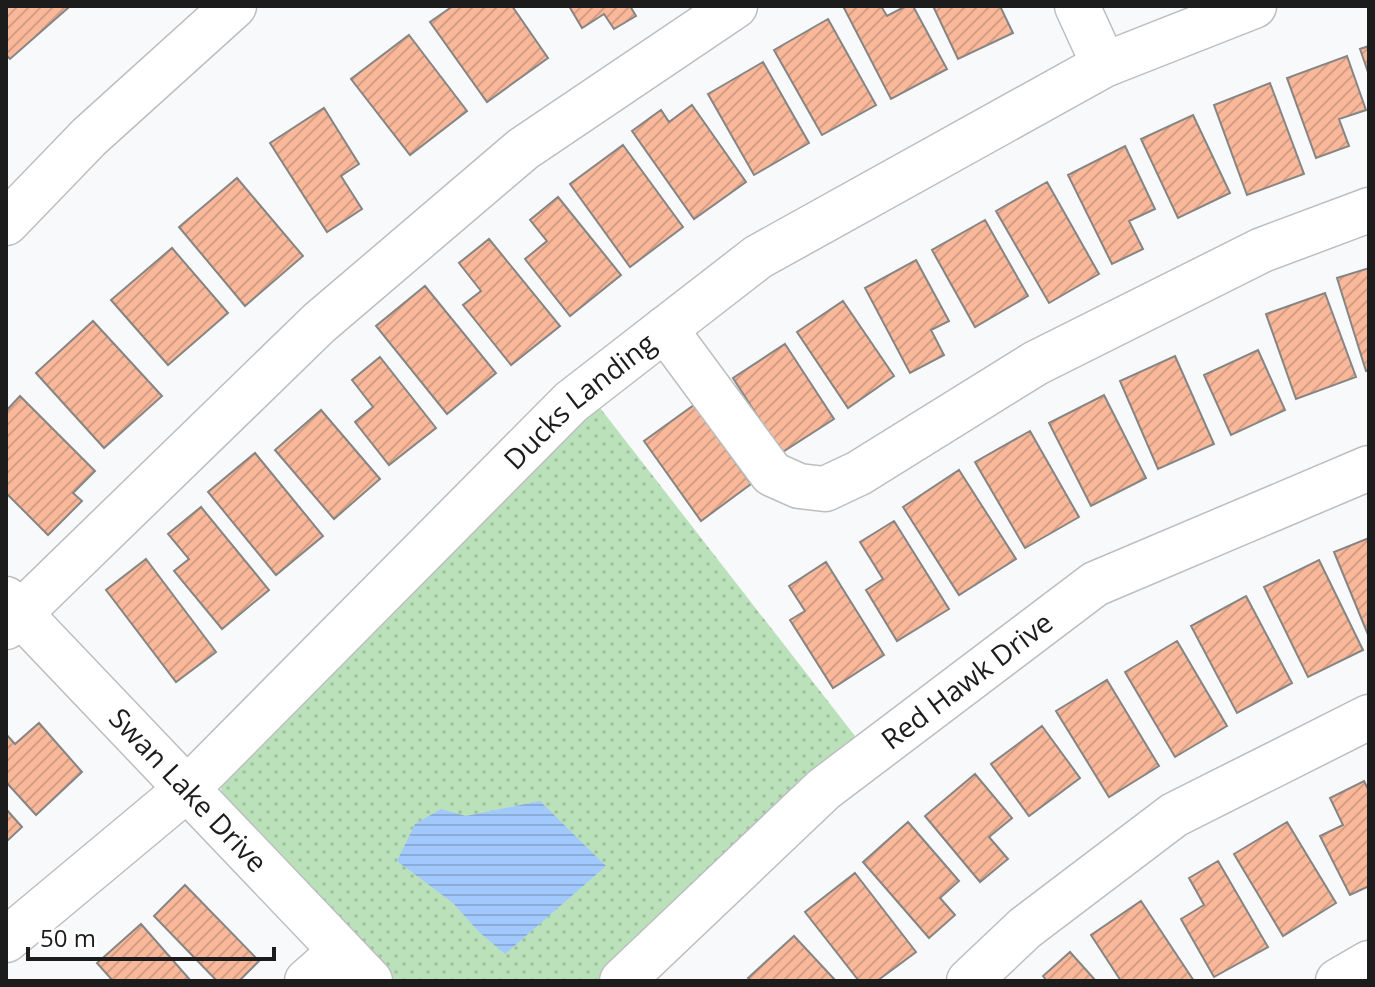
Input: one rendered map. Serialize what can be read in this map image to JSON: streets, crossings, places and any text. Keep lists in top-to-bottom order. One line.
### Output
{"streets":{"street":["Ducks Landing","Red Hawk Drive","Swan Lake Drive"]},"crossings":[["Ducks Landing","Swan Lake Drive"]],"scale_bar":"50 m"}
